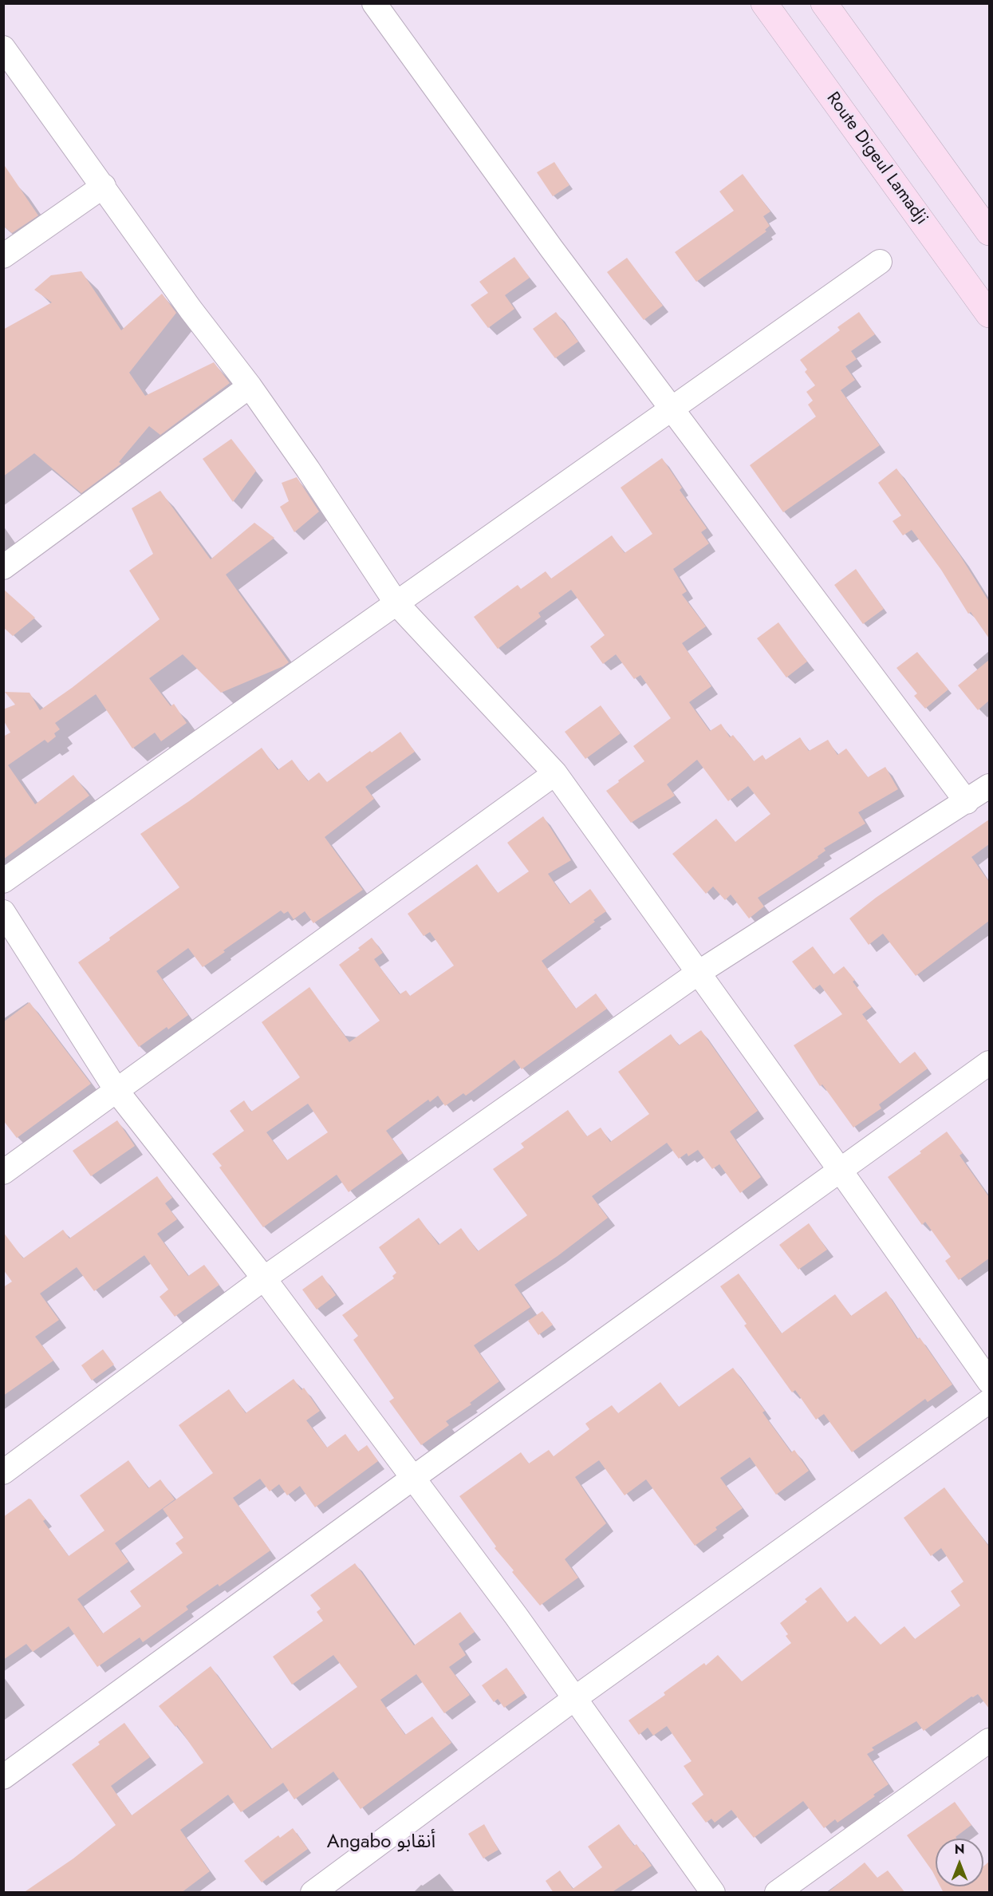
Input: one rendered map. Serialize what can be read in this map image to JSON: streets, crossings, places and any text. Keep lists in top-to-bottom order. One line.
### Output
{"streets":{"main road":["Route Digeul Lamadji"]},"districts":["Angabo أنقابو"],"north":"top"}
